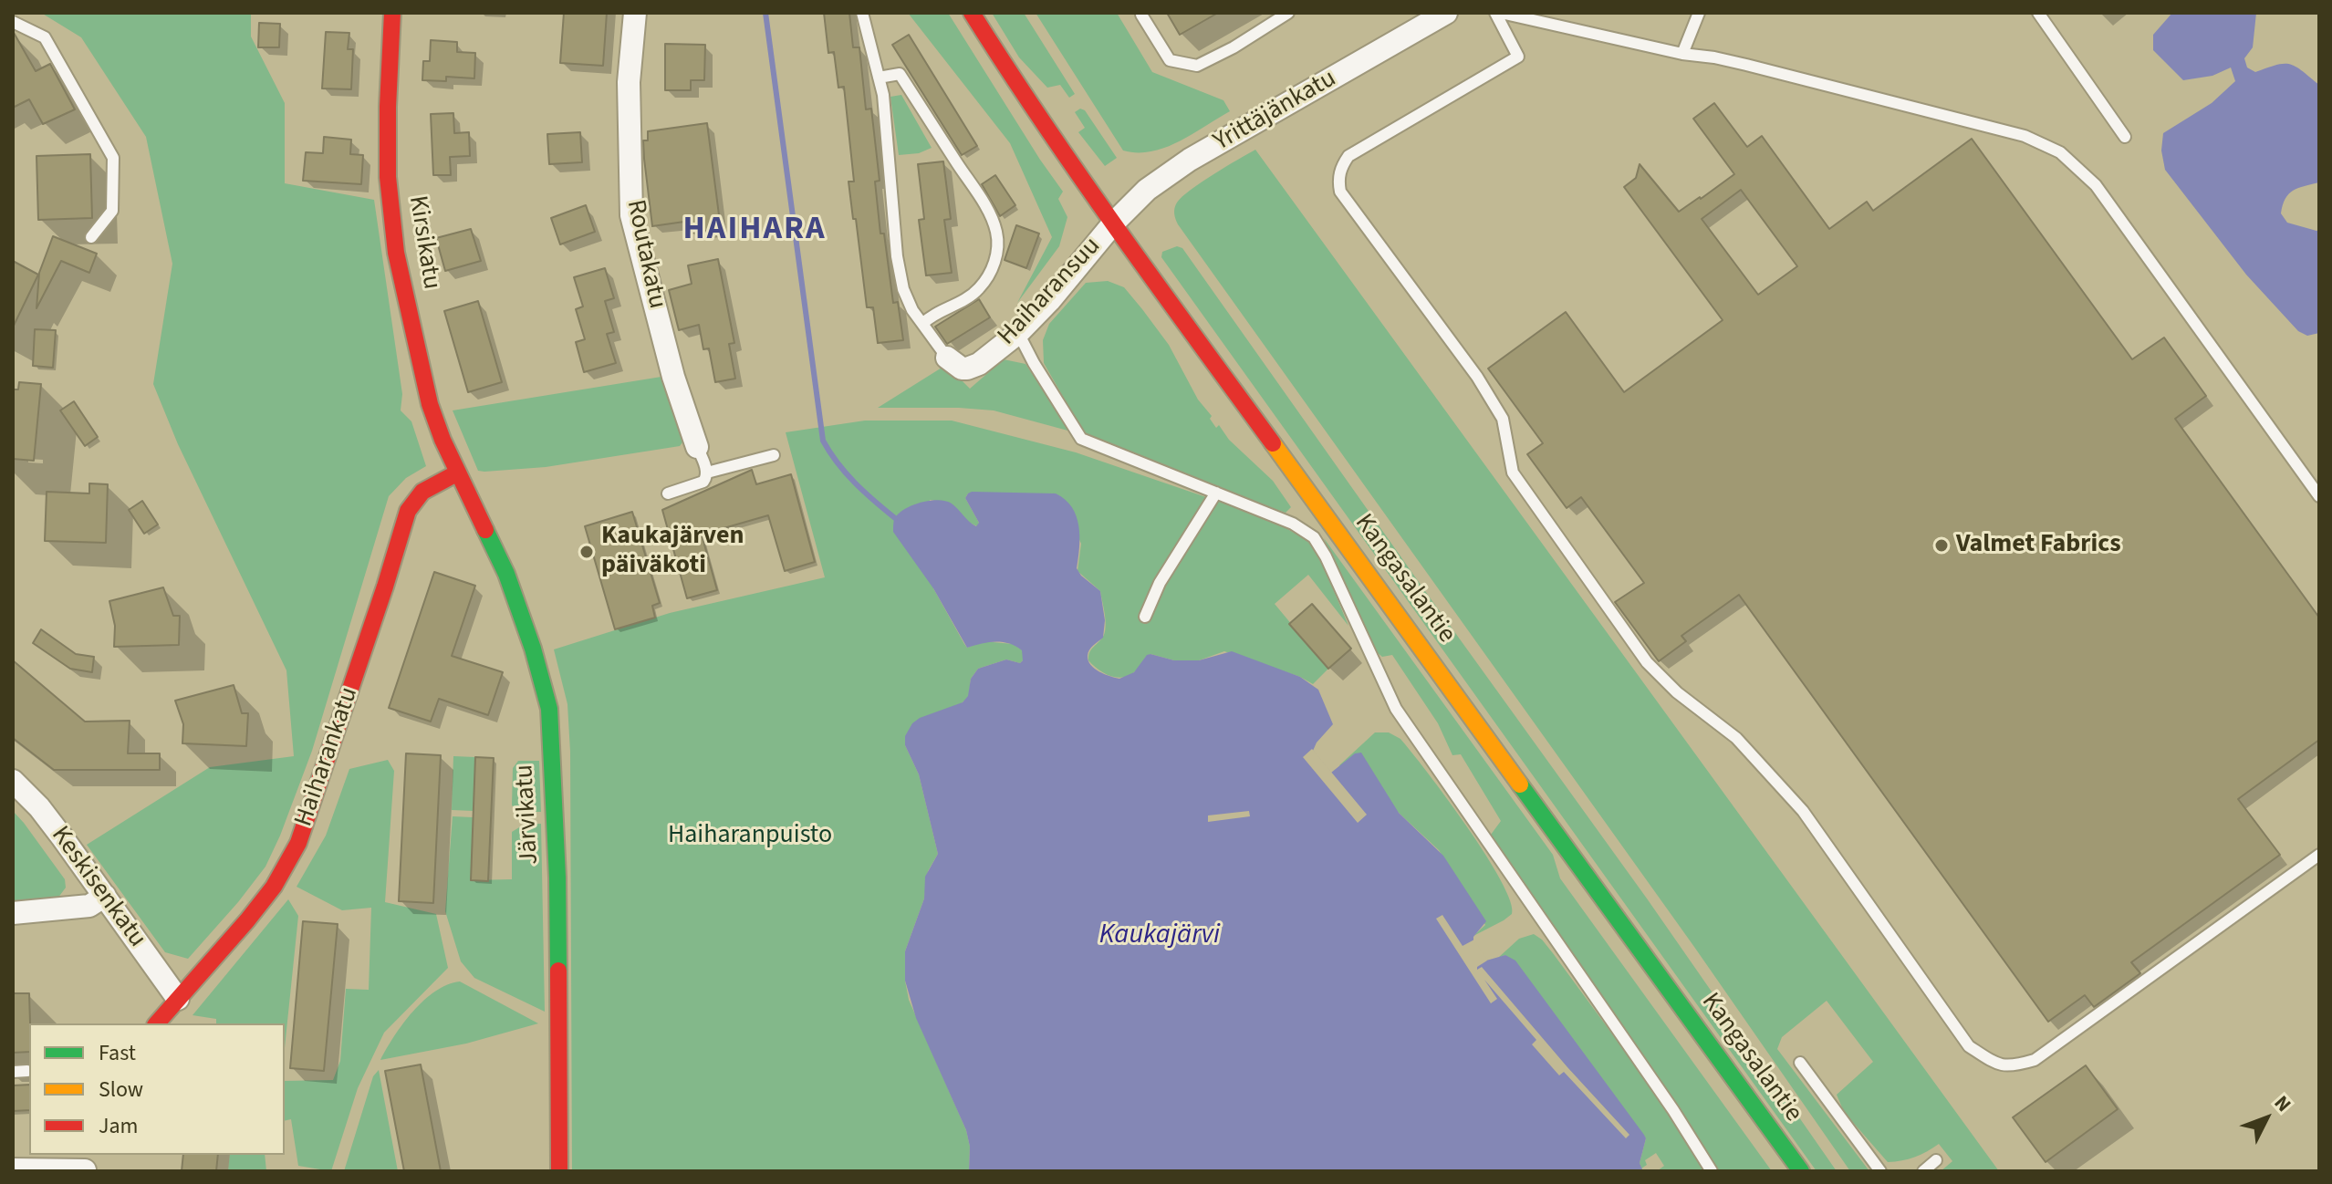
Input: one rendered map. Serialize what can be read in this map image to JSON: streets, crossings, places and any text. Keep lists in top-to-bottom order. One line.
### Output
{"streets":{"street":["Yrittäjänkatu","Kirsikatu","Routakatu","Haiharansuu","Kangasalantie","Haiharankatu","Järvikatu","Keskisenkatu"]},"crossings":[["Yrittäjänkatu","Haiharansuu"],["Yrittäjänkatu","Kangasalantie"],["Kirsikatu","Haiharankatu"],["Kirsikatu","Järvikatu"],["Haiharansuu","Kangasalantie"],["Haiharankatu","Järvikatu"],["Haiharankatu","Keskisenkatu"]],"districts":["HAIHARA"],"water":["Kaukajärvi"],"parks":["Haiharanpuisto"],"places":["Valmet Fabrics","Kaukajärven päiväkoti"],"legend":["Fast","Slow","Jam"],"north":"top right"}
